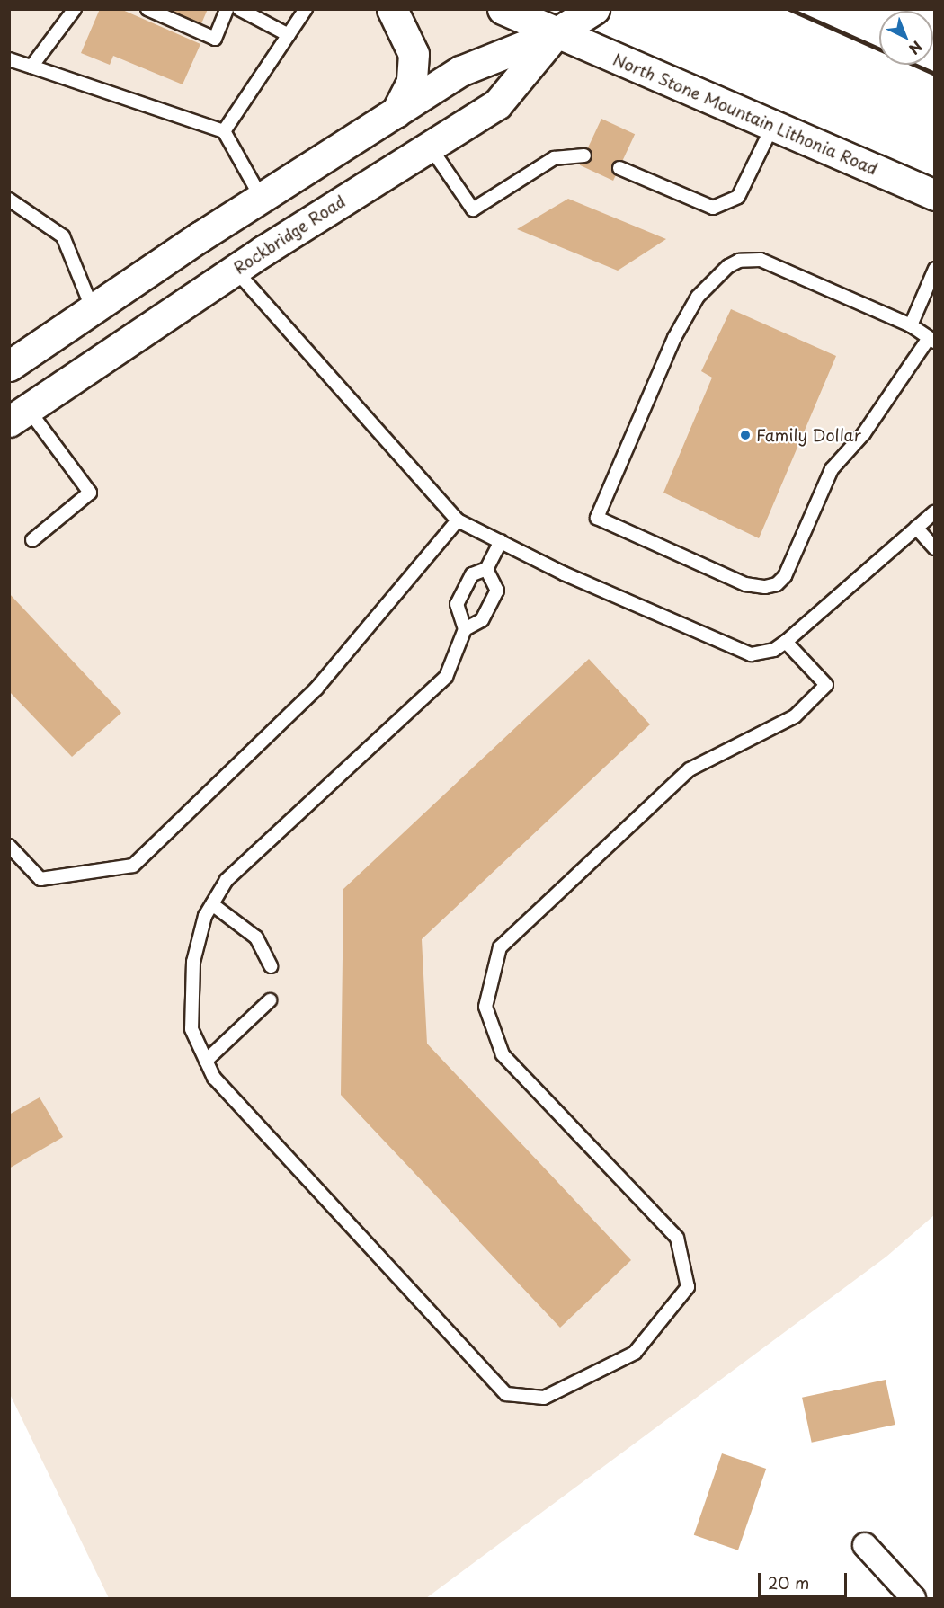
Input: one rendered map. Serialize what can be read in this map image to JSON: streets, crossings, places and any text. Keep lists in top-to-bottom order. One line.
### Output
{"streets":{"main road":["North Stone Mountain Lithonia Road","Rockbridge Road"]},"crossings":[["North Stone Mountain Lithonia Road","Rockbridge Road"]],"places":["Family Dollar"],"scale_bar":"20 m","north":"bottom right"}
